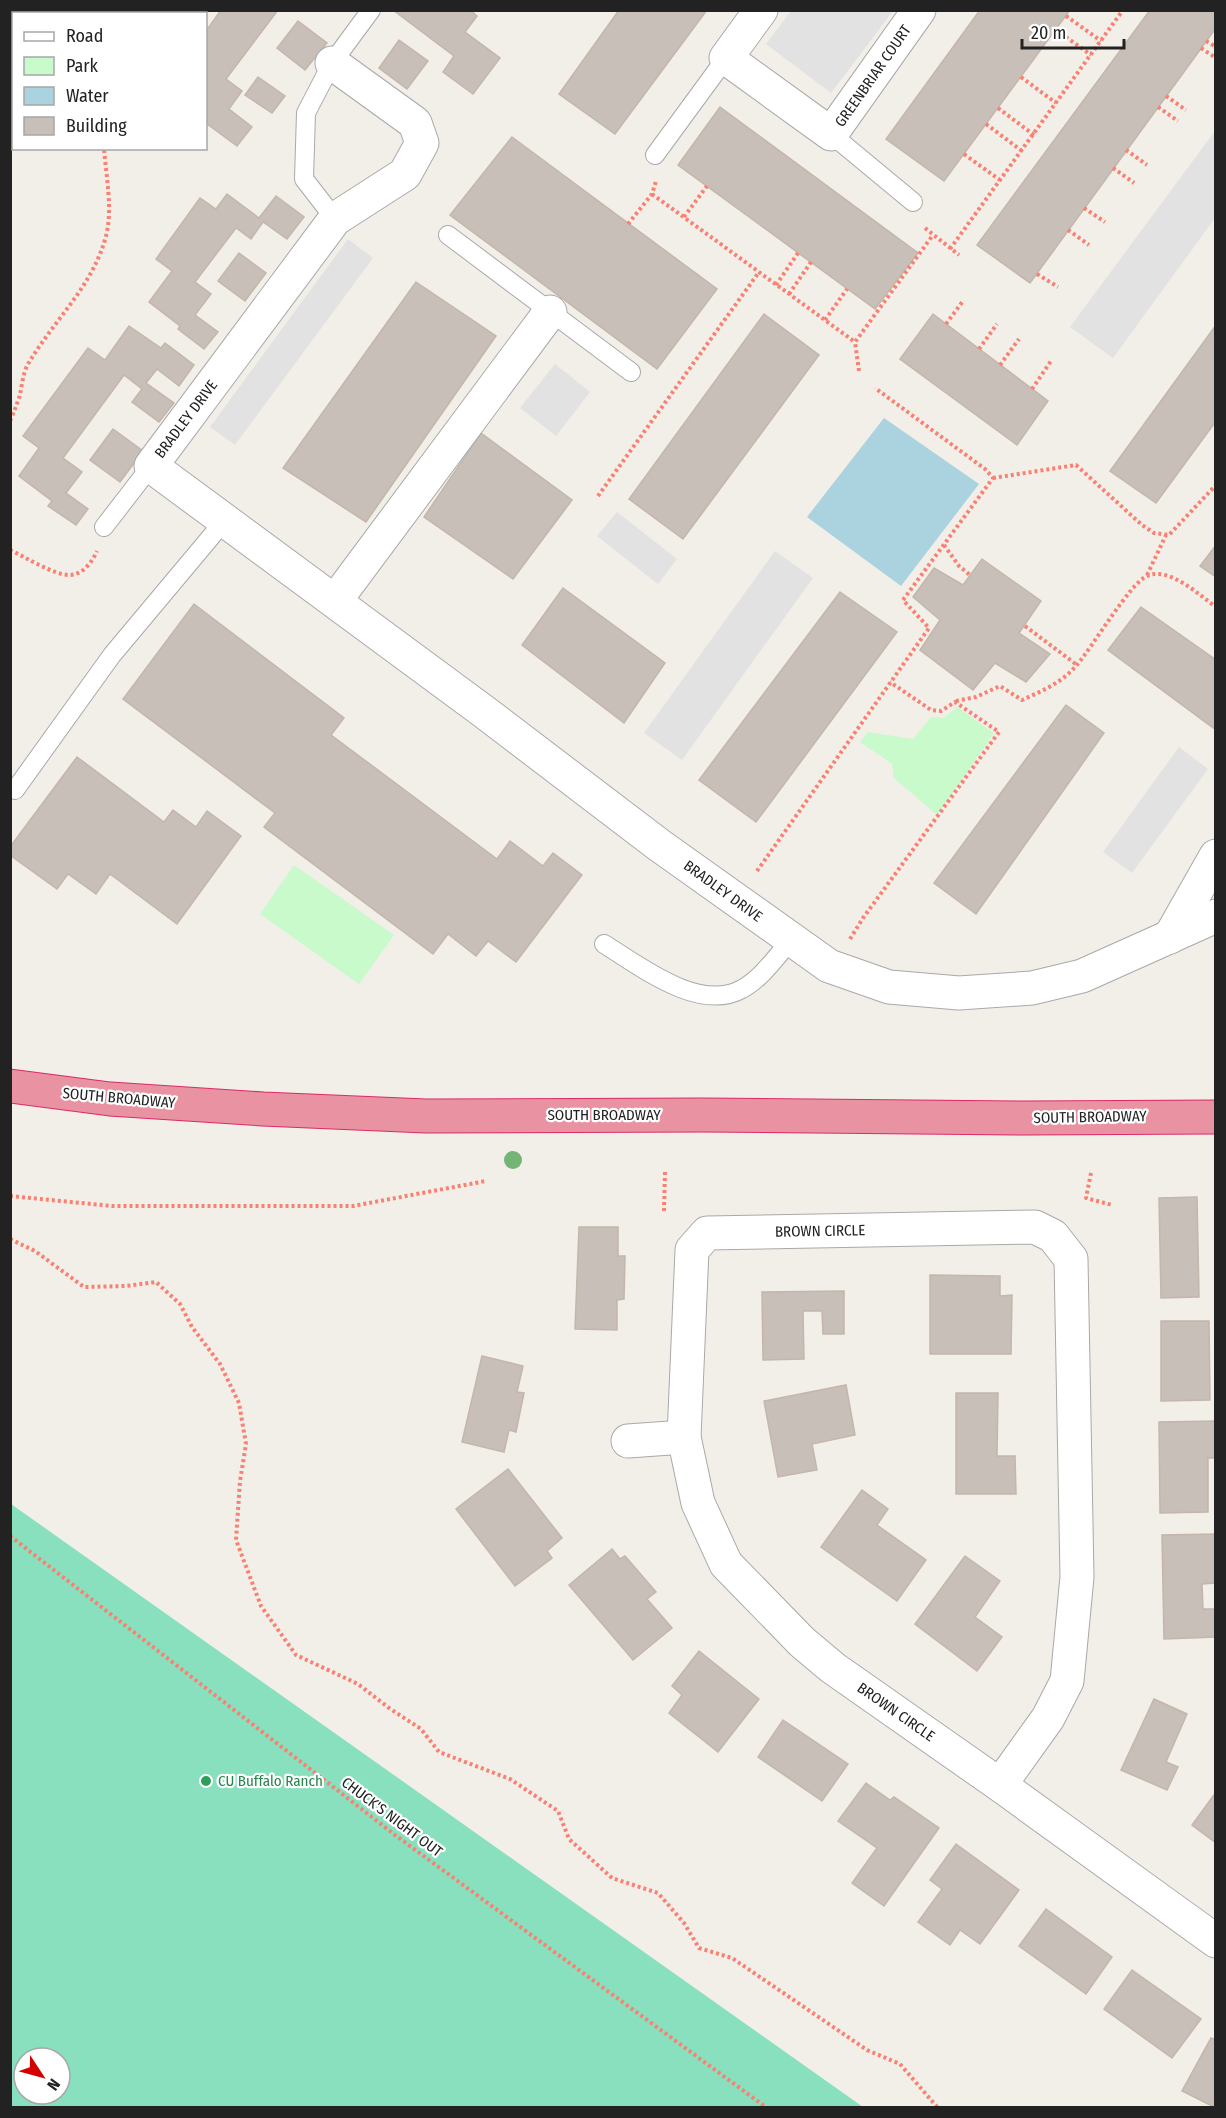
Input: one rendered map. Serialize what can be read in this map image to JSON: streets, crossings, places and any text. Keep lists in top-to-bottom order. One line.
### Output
{"streets":{"highway":["SOUTH BROADWAY"],"street":["GREENBRIAR COURT","BRADLEY DRIVE","BROWN CIRCLE"],"path":["CHUCK'S NIGHT OUT"]},"places":["CU Buffalo Ranch"],"legend":["Road","Park","Water","Building"],"scale_bar":"20 m","north":"bottom right"}
